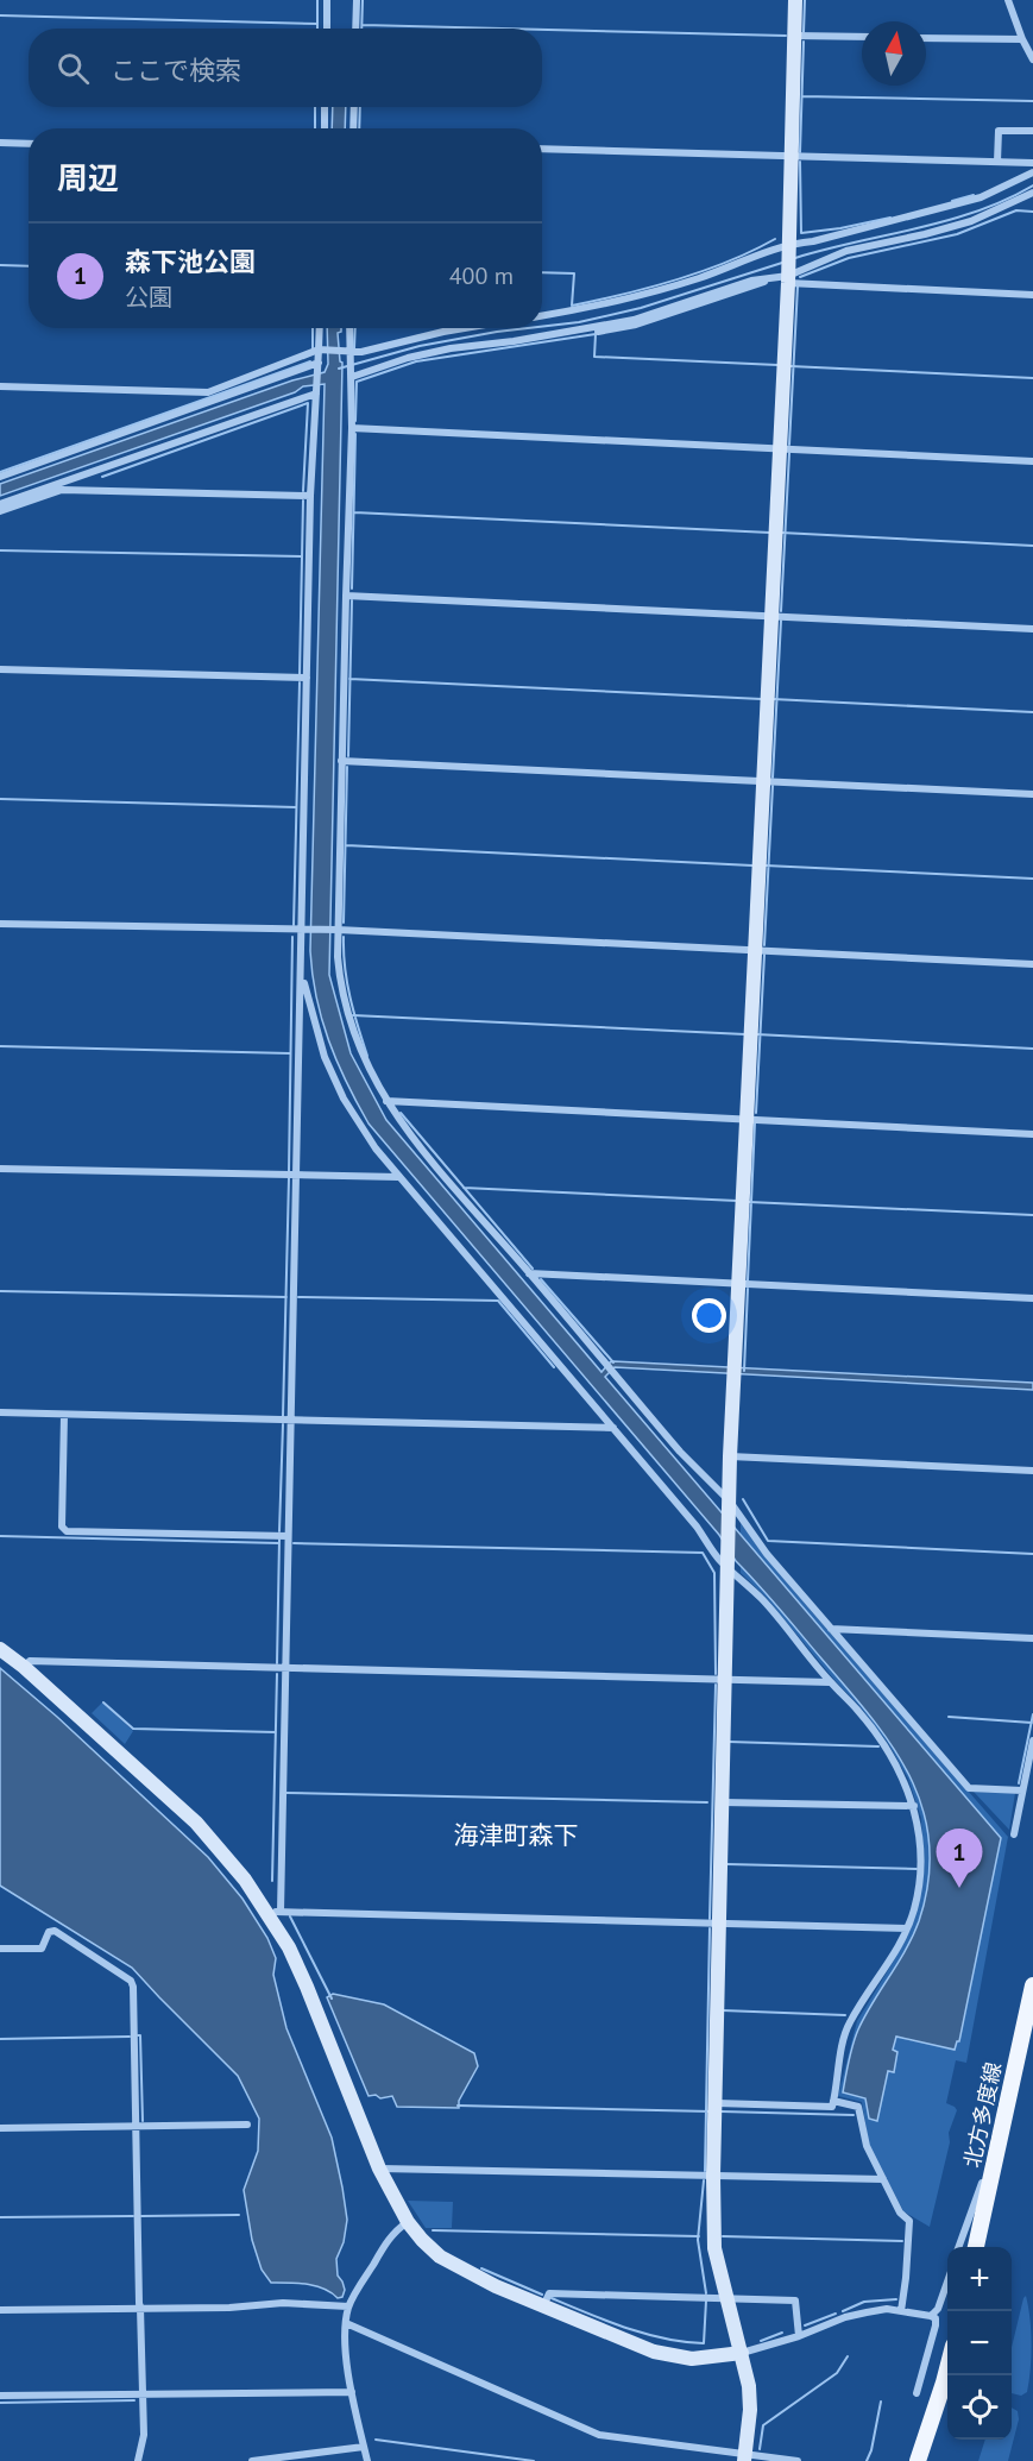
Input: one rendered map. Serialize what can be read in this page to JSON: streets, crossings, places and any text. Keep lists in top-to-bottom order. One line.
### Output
{"streets":{"main road":["北方多度線"]},"districts":["海津町森下"],"north":"top","page":{"search":"ここで検索","heading":"周辺","list":[{"mark":"1","name":"森下池公園","note":"公園","value":"400 m"}],"pins":"1","map_buttons":["+","−"]}}
